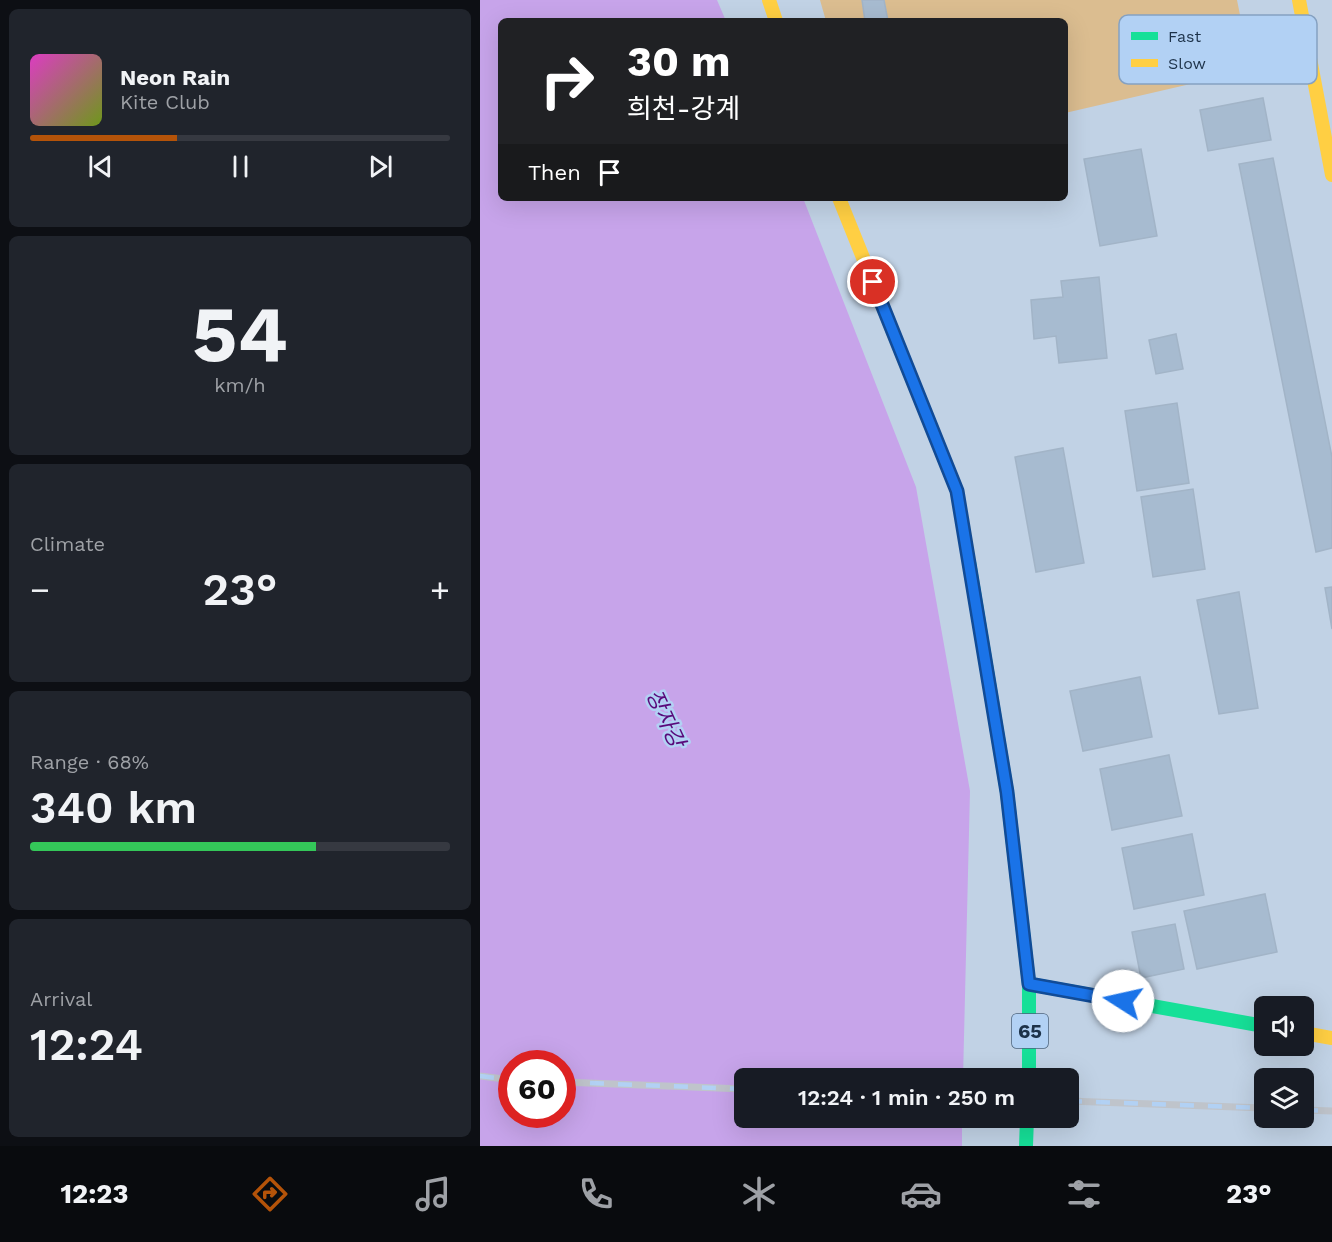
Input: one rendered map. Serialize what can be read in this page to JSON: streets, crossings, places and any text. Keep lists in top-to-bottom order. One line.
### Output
{"streets":{"main road":["65"]},"water":["장자강"],"legend":["Fast","Slow"],"page":{"turn":["30 m","희천-강계"],"song":["Neon Rain","Kite Club"],"then":"Then","tile":[["54","km/h"],"Climate",["Range · 68%","340 km"],["Arrival","12:24"]],"heat":["−","23°","+"],"limit":"60","trip":"12:24 · 1 min · 250 m","tabs":["12:23","23°"]}}
